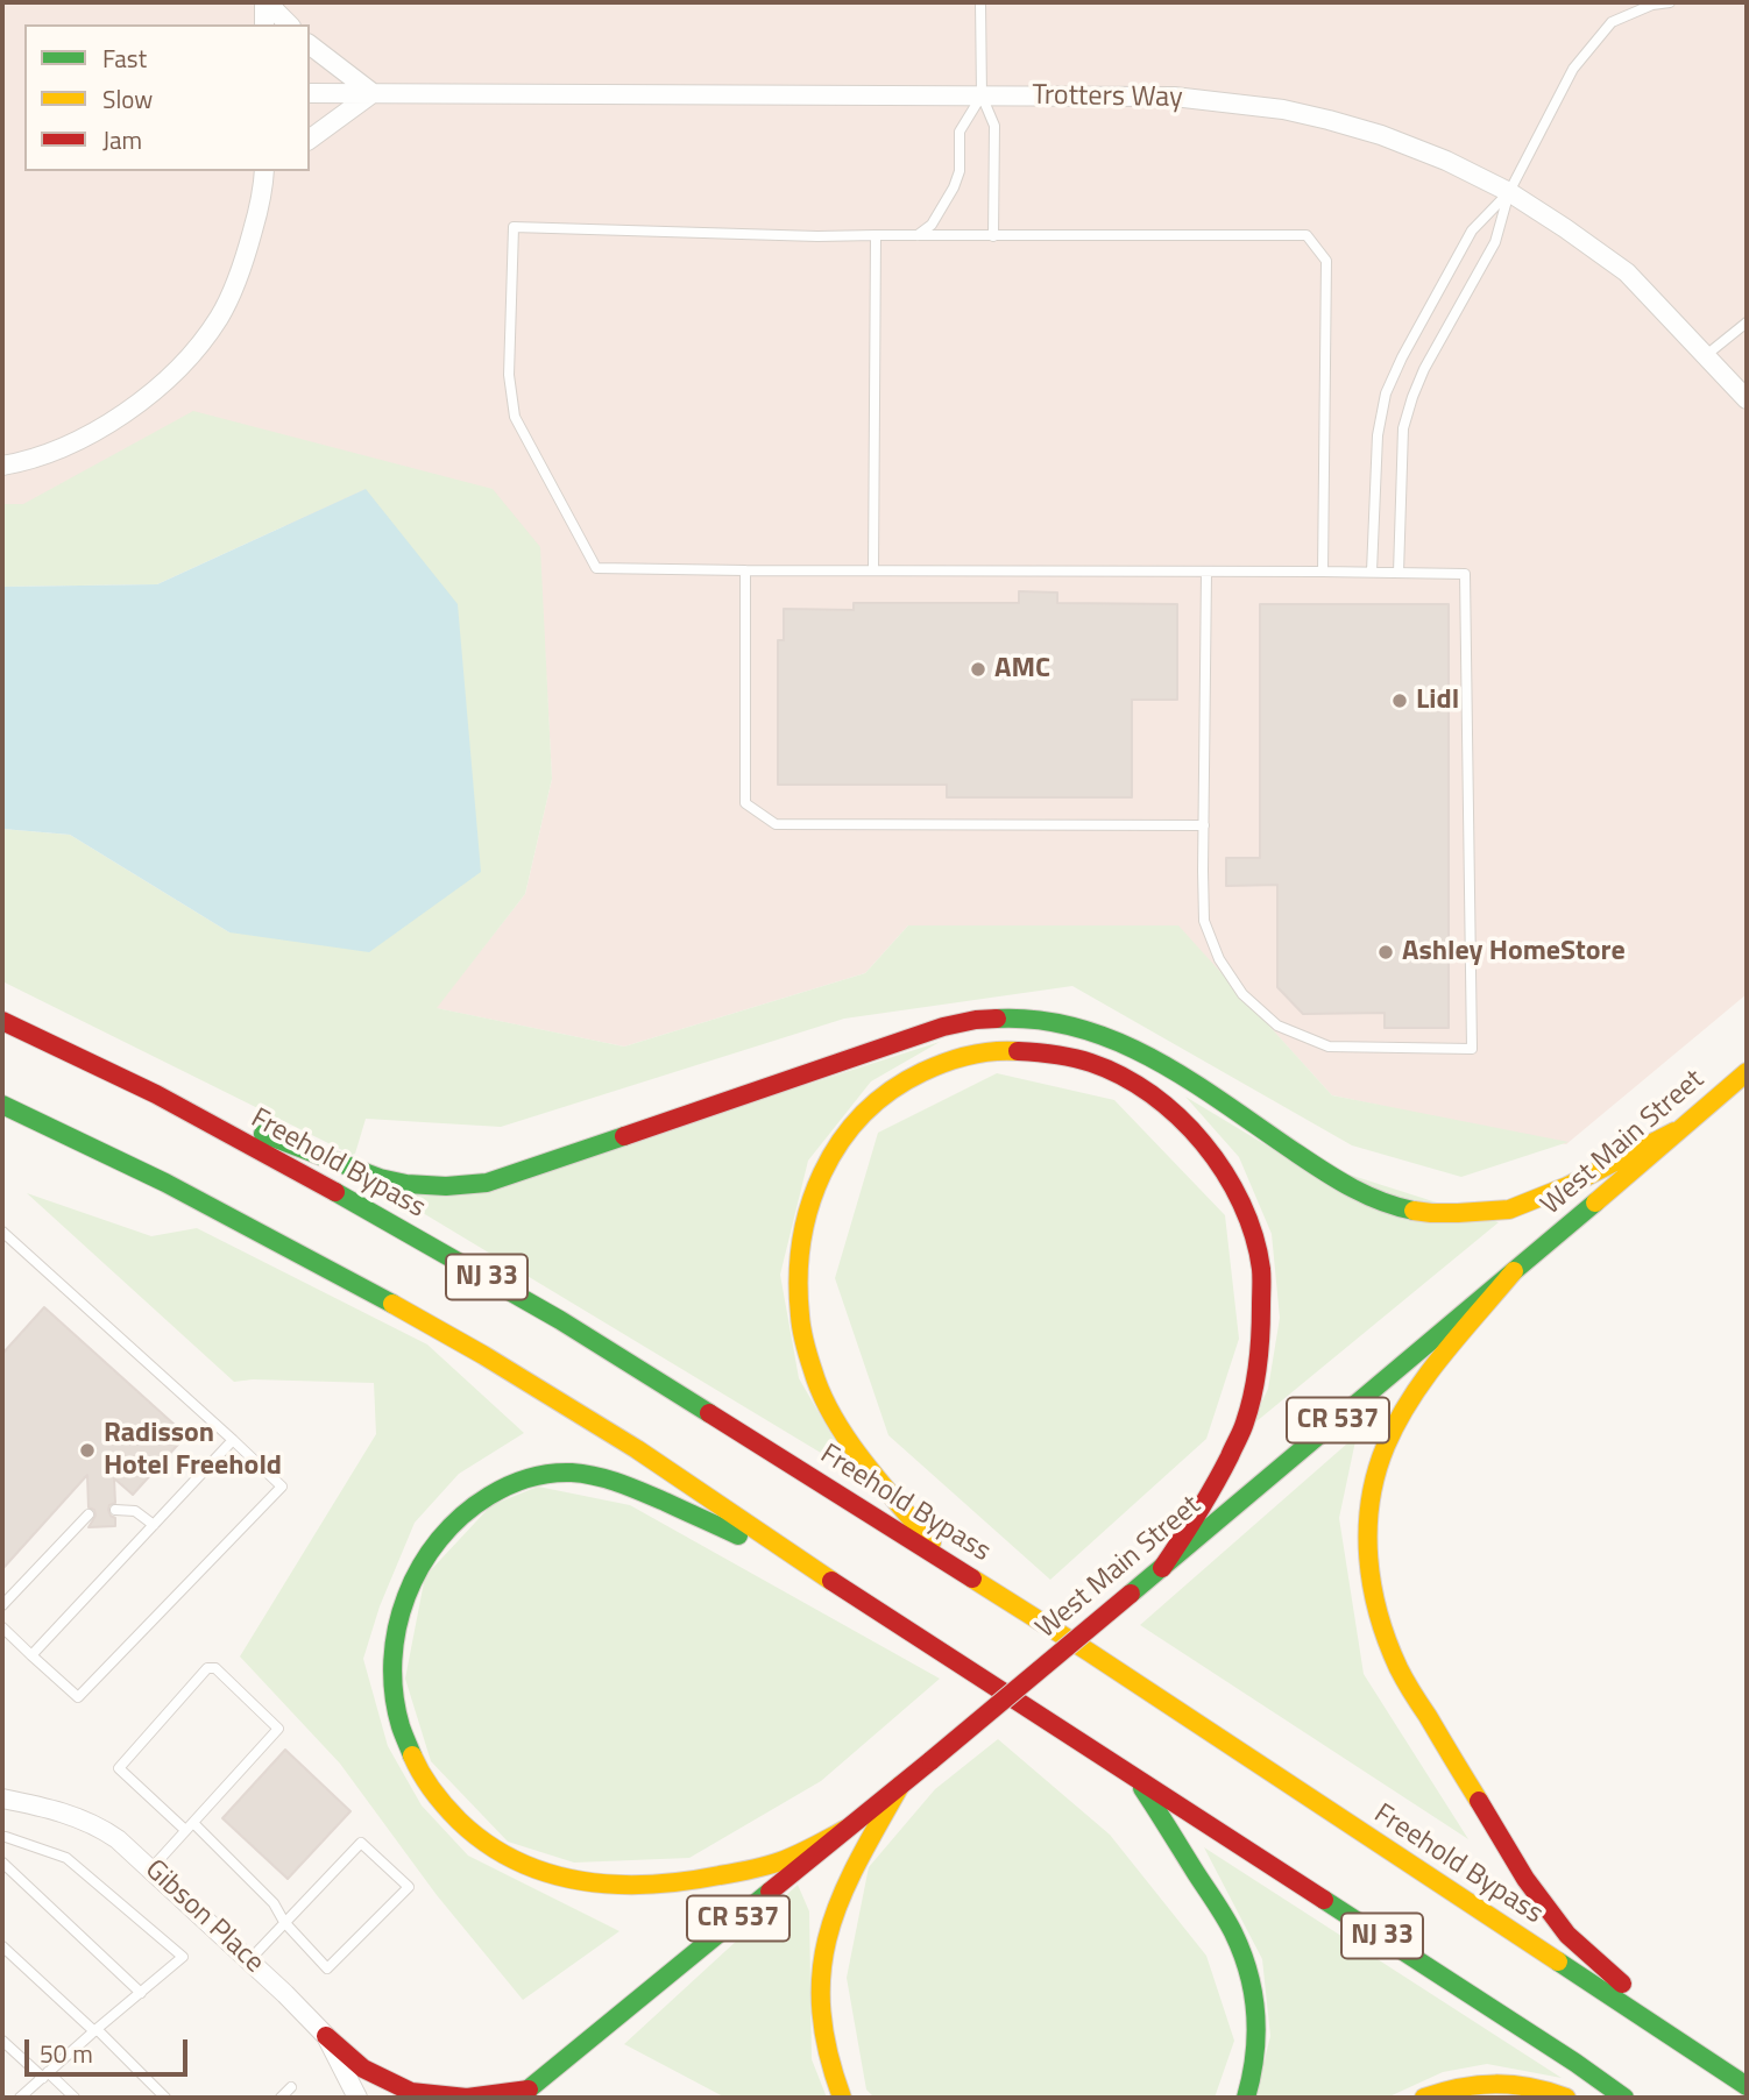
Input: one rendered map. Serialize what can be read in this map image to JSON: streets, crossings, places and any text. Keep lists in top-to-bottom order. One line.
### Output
{"streets":{"main road":["West Main Street","Freehold Bypass","NJ 33","CR 537"],"street":["Trotters Way","Gibson Place"]},"places":["AMC","Lidl","Ashley HomeStore","Radisson Hotel Freehold"],"legend":["Fast","Slow","Jam"],"scale_bar":"50 m"}
